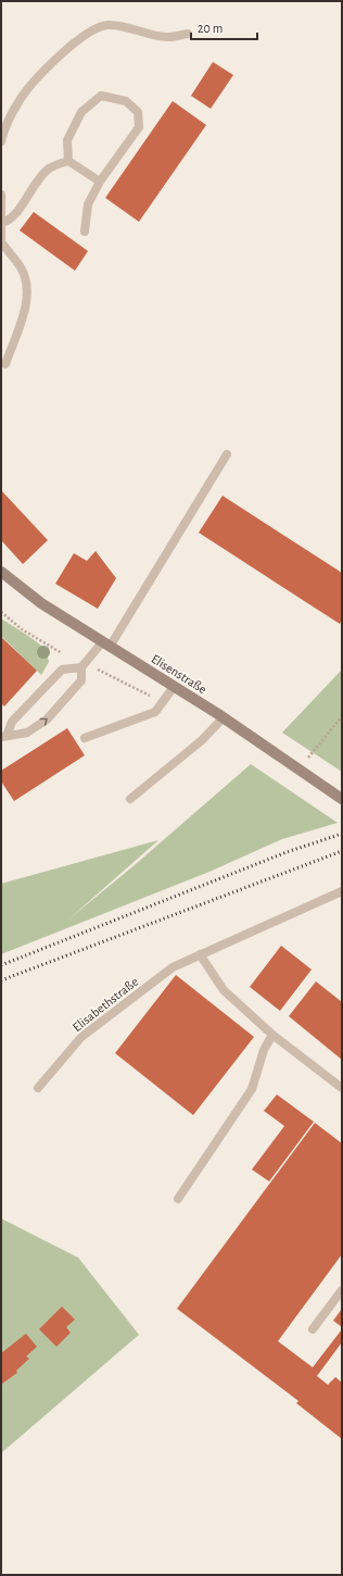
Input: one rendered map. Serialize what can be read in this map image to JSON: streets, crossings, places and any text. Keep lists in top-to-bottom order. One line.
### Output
{"streets":{"street":["Elisenstraße"],"lane":["Elisabethstraße"]},"scale_bar":"20 m"}
